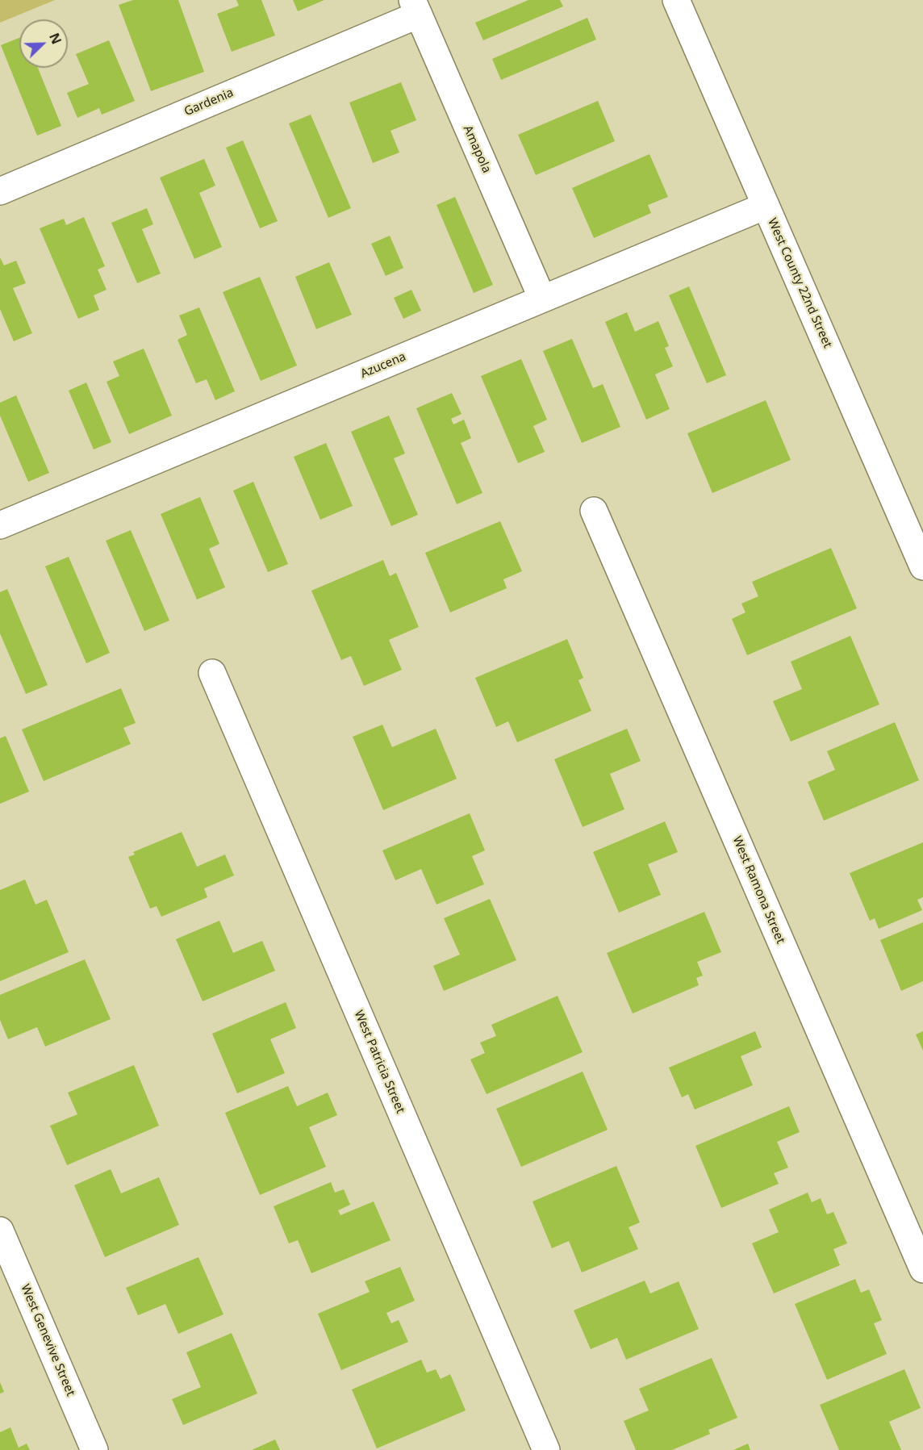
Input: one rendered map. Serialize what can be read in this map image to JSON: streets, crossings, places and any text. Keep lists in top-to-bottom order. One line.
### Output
{"streets":{"street":["Gardenia","Amapola","West County 22nd Street","Azucena","West Ramona Street","West Patricia Street","West Genevive Street"]},"crossings":[["Gardenia","Amapola"],["Amapola","Azucena"],["West County 22nd Street","Azucena"]],"north":"top right"}
